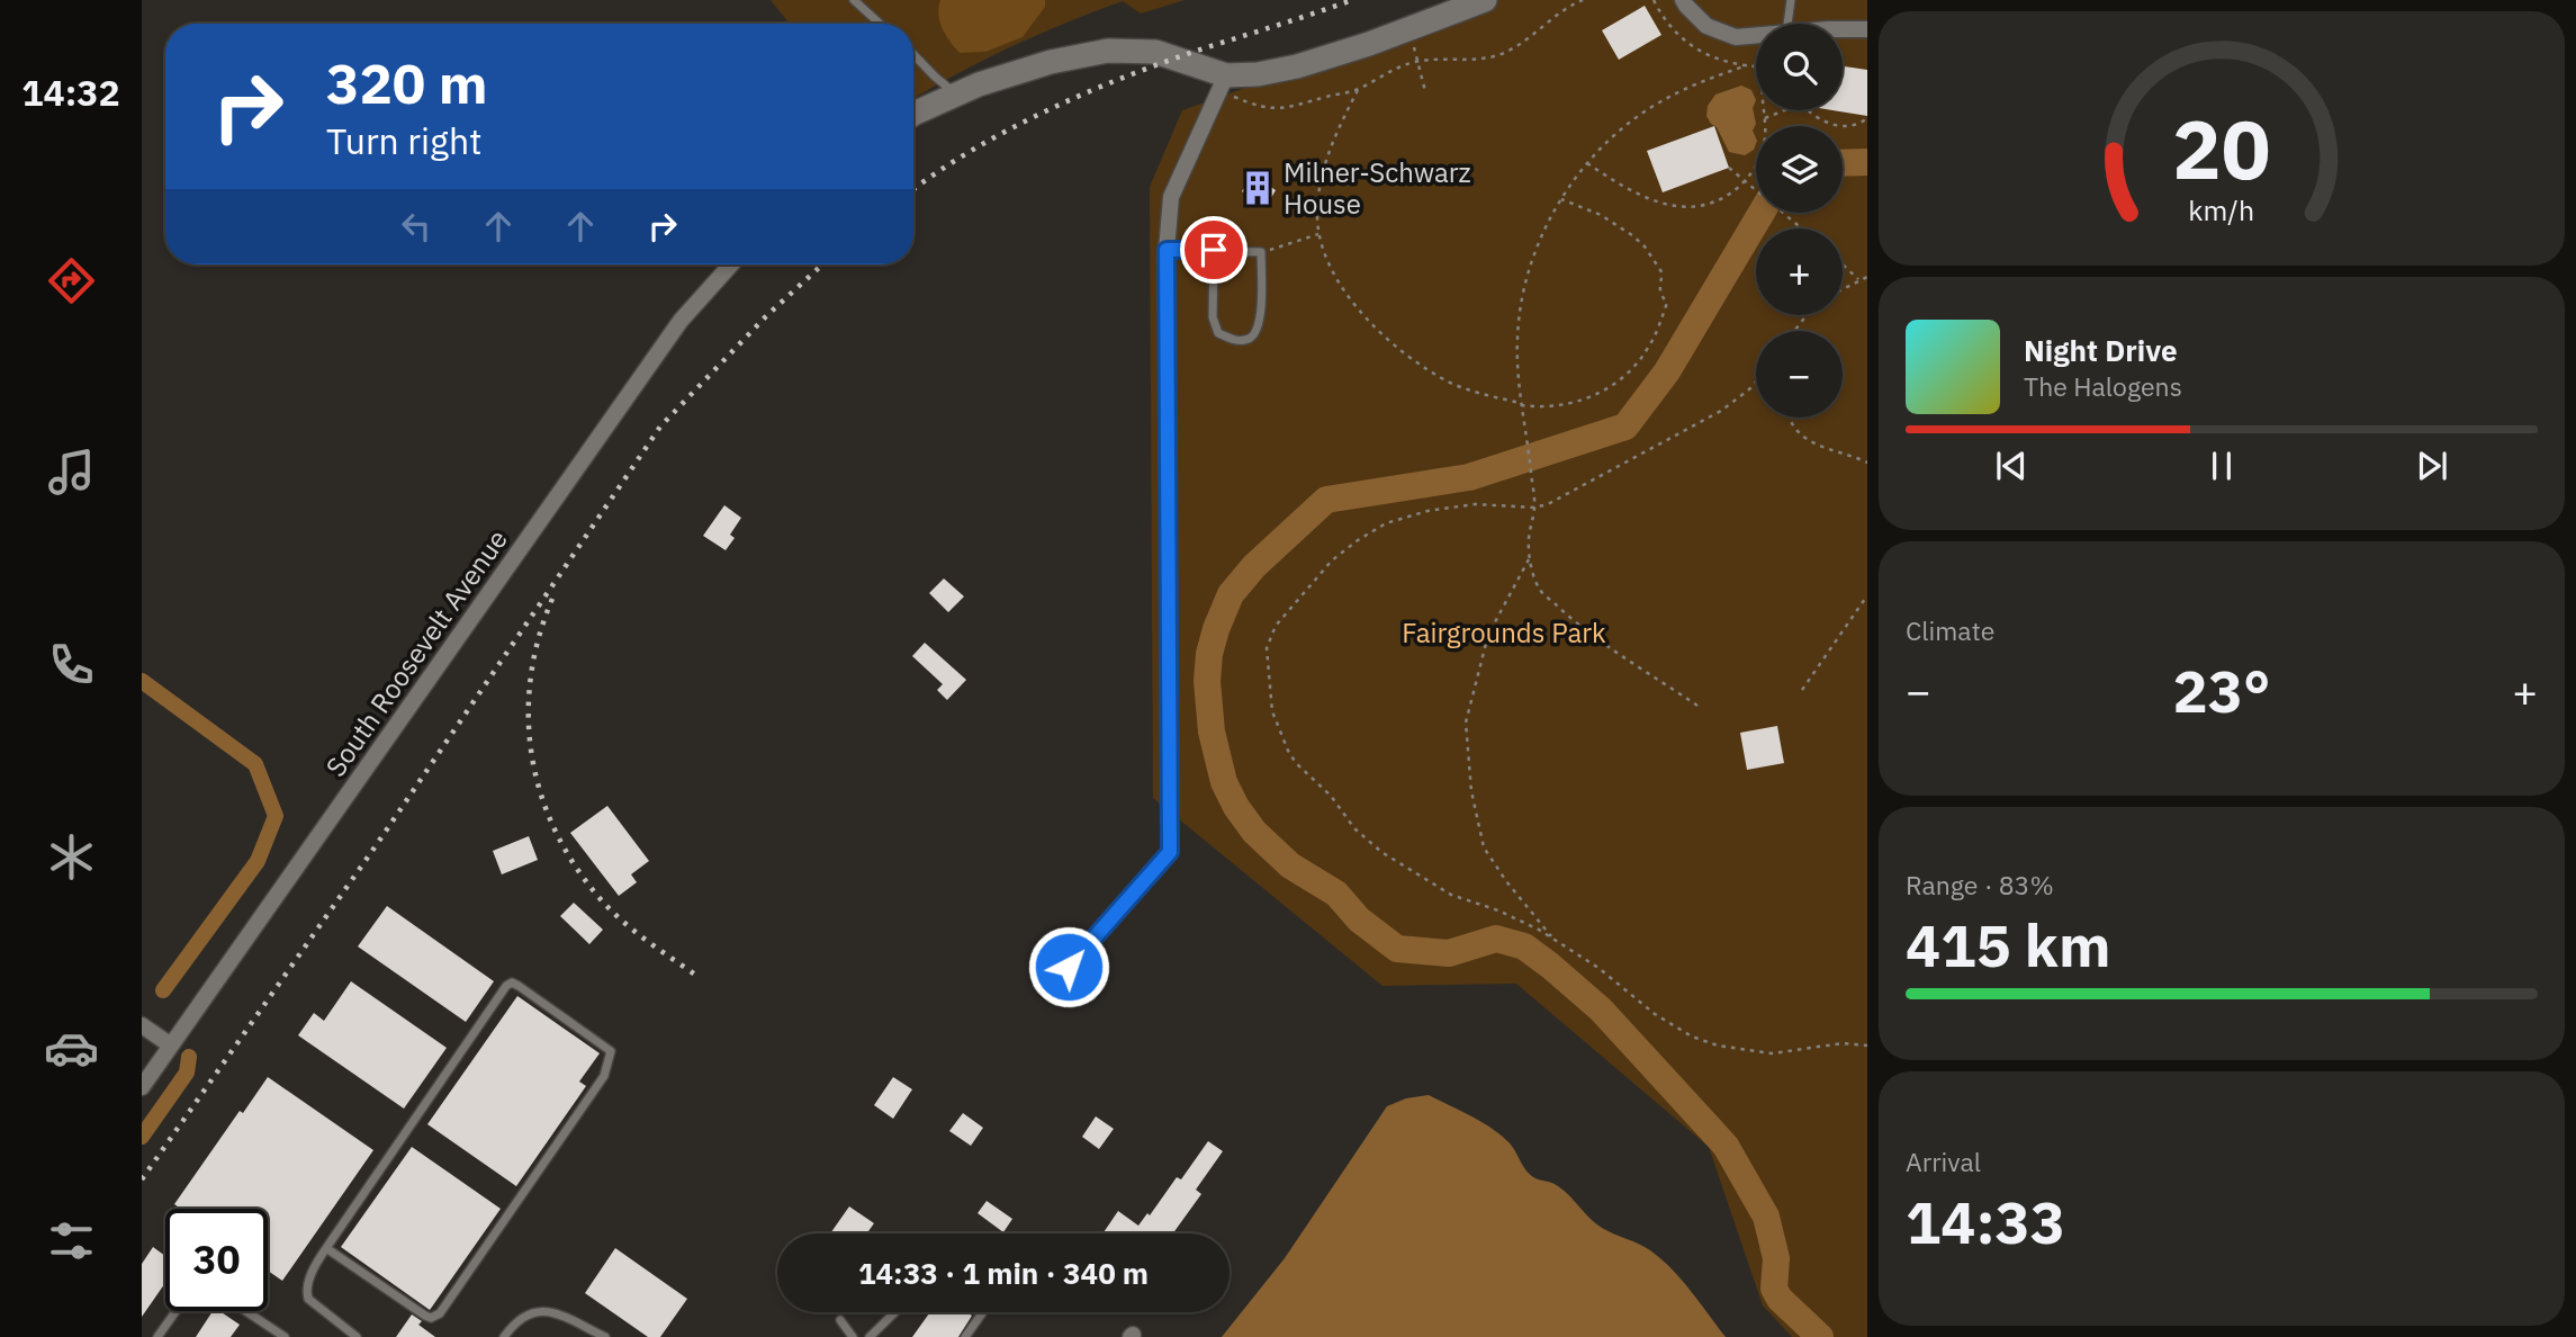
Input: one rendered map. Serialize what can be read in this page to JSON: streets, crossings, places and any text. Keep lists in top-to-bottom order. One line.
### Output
{"streets":{"street":["South Roosevelt Avenue"]},"parks":["Fairgrounds Park"],"places":{"building":["Milner-Schwarz House"]},"page":{"tabs":"14:32","map_buttons":["+","−"],"turn":["320 m","Turn right"],"song":["Night Drive","The Halogens"],"tile":["Climate",["Range · 83%","415 km"],["Arrival","14:33"]],"heat":["−","23°","+"],"limit":"30","trip":"14:33 · 1 min · 340 m","gauge":["20","km/h"]}}
